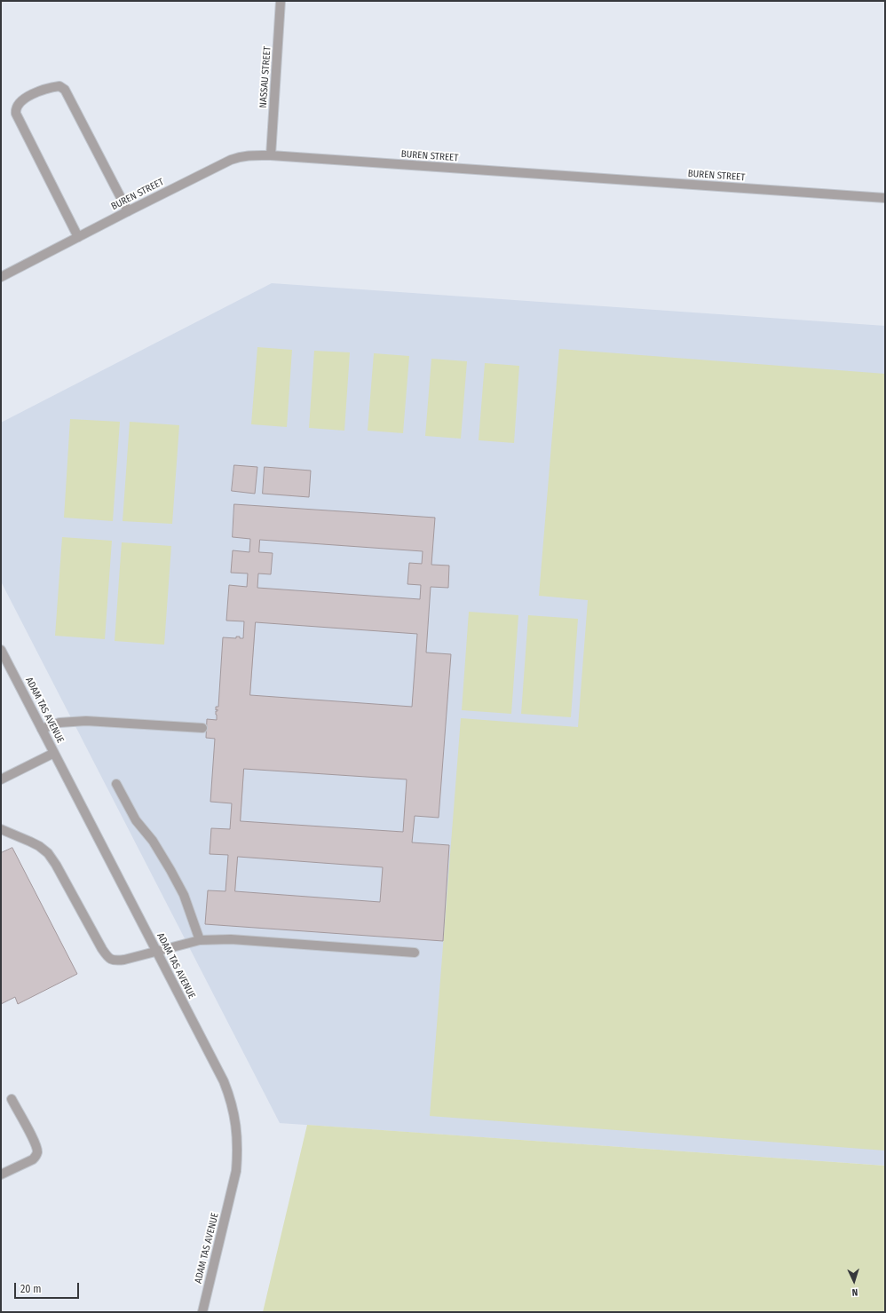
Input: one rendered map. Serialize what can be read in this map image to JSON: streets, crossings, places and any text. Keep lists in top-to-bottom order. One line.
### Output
{"streets":{"street":["NASSAU STREET","BUREN STREET","ADAM TAS AVENUE"]},"crossings":[["NASSAU STREET","BUREN STREET"]],"scale_bar":"20 m","north":"bottom"}
